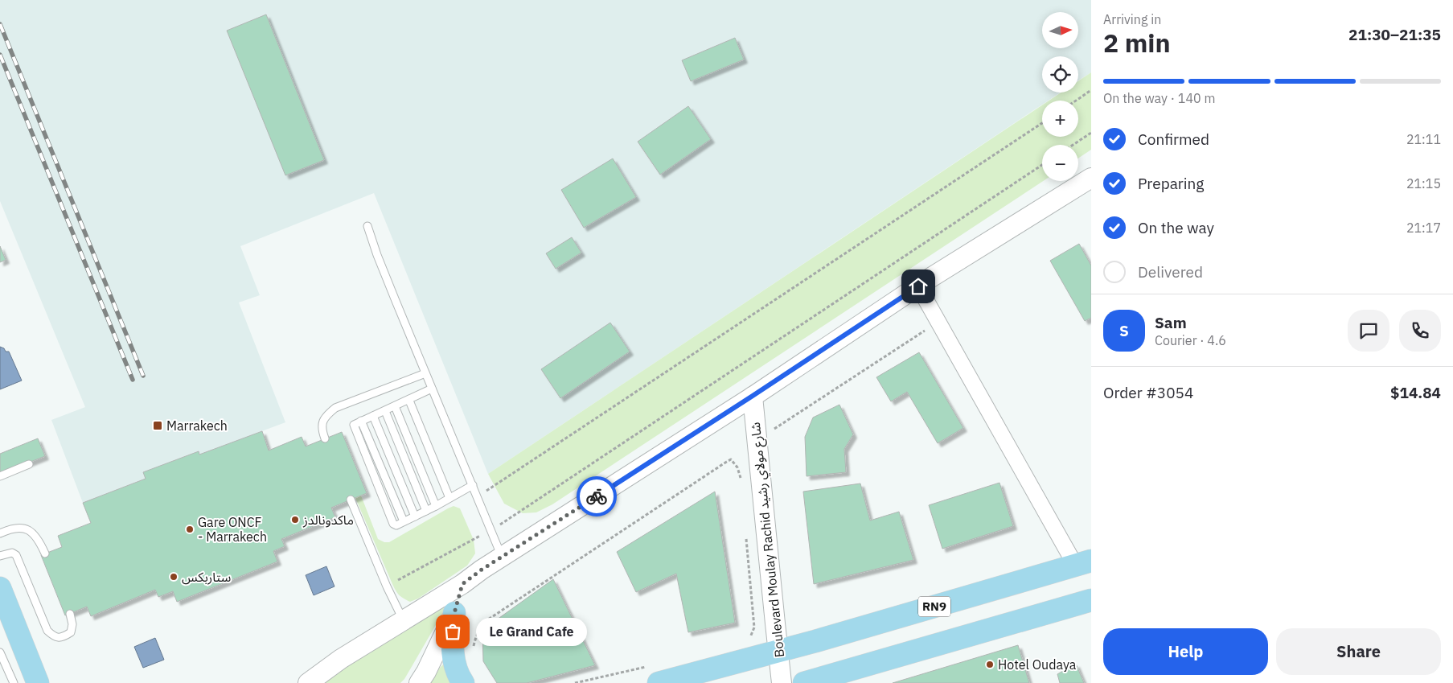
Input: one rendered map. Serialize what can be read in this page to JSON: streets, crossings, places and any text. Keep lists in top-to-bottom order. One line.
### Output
{"streets":{"main road":["RN9"],"street":["Boulevard Moulay Rachid شارع مولاي رشيد"]},"crossings":[["Boulevard Moulay Rachid شارع مولاي رشيد","RN9"]],"places":{"transit":["Marrakech"],"other":["ماكدونالدز","Gare ONCF - Marrakech","ستاربكس","Le Grand Cafe","Hotel Oudaya"]},"north":"right","page":{"heading":["2 min","Arriving in","21:30–21:35"],"panel":["Sam","Courier · 4.6","Order #3054","$14.84"],"map_buttons":["+","−"],"bar":"On the way · 140 m","list":[["Confirmed","21:11"],["Preparing","21:15"],["On the way","21:17"],"Delivered"],"round":"S","bubble":"Le Grand Cafe","buttons":["Help","Share"]}}
